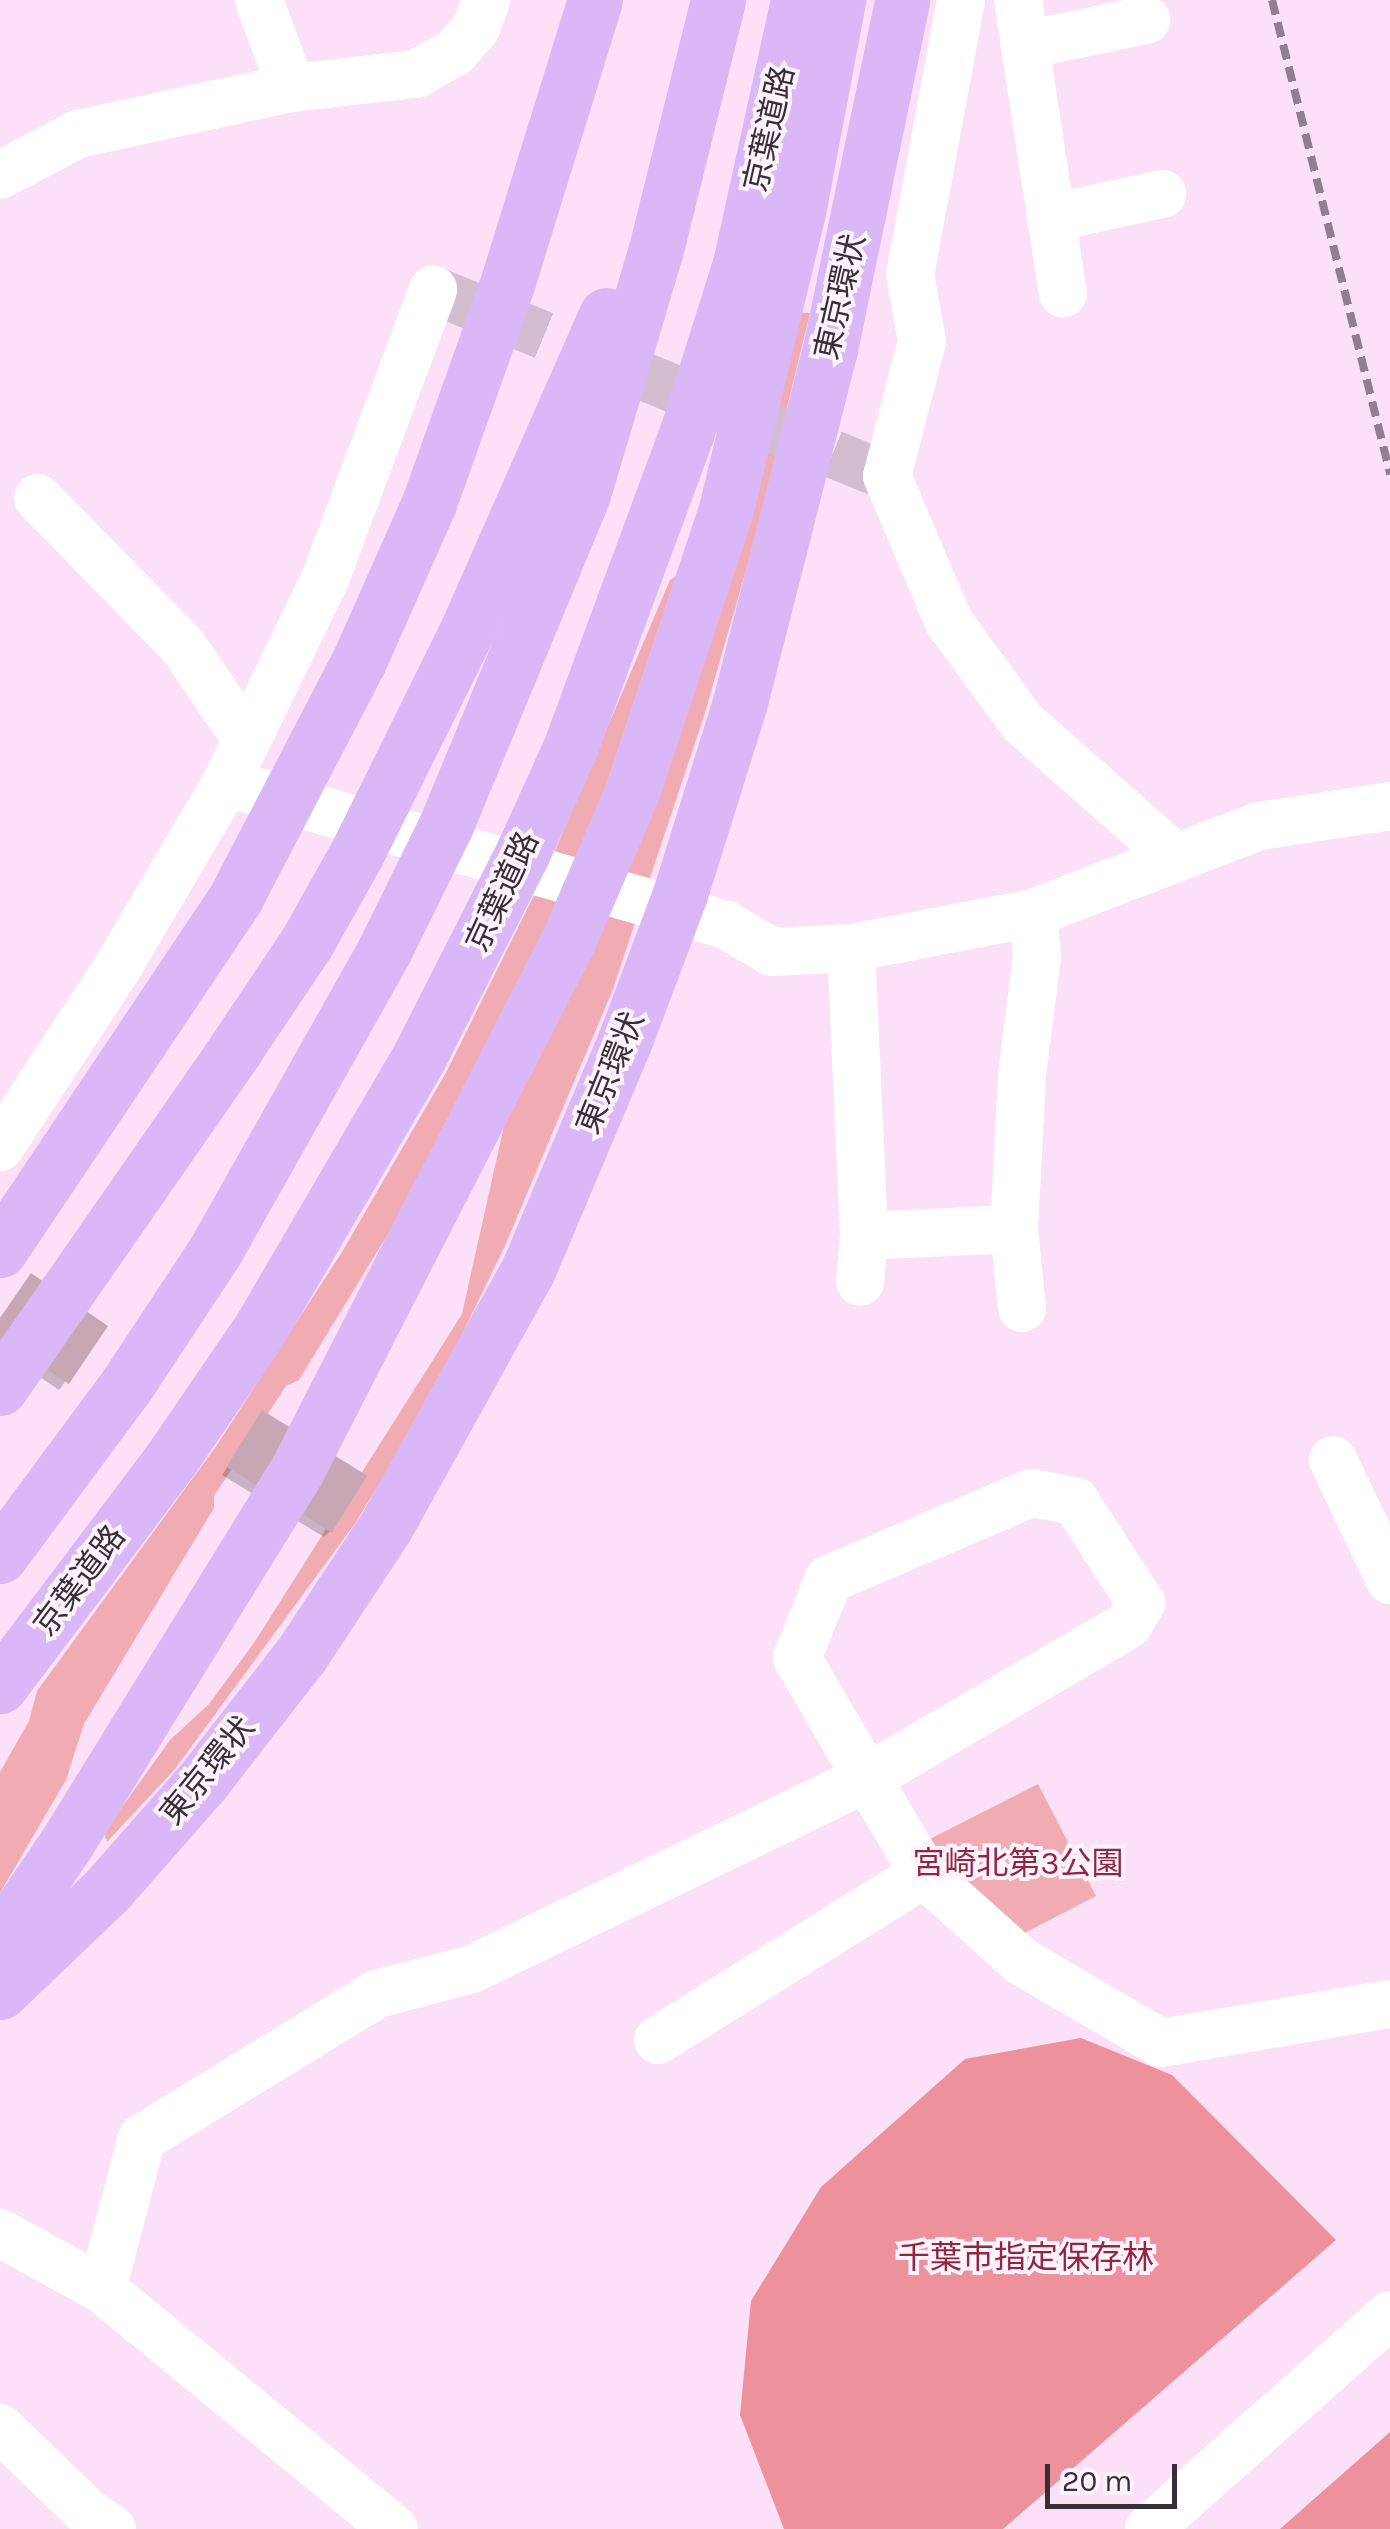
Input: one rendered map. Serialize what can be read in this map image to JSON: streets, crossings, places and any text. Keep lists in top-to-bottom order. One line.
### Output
{"streets":{"highway":["京葉道路","東京環状"]},"parks":["宮崎北第3公園","千葉市指定保存林"],"scale_bar":"20 m"}
